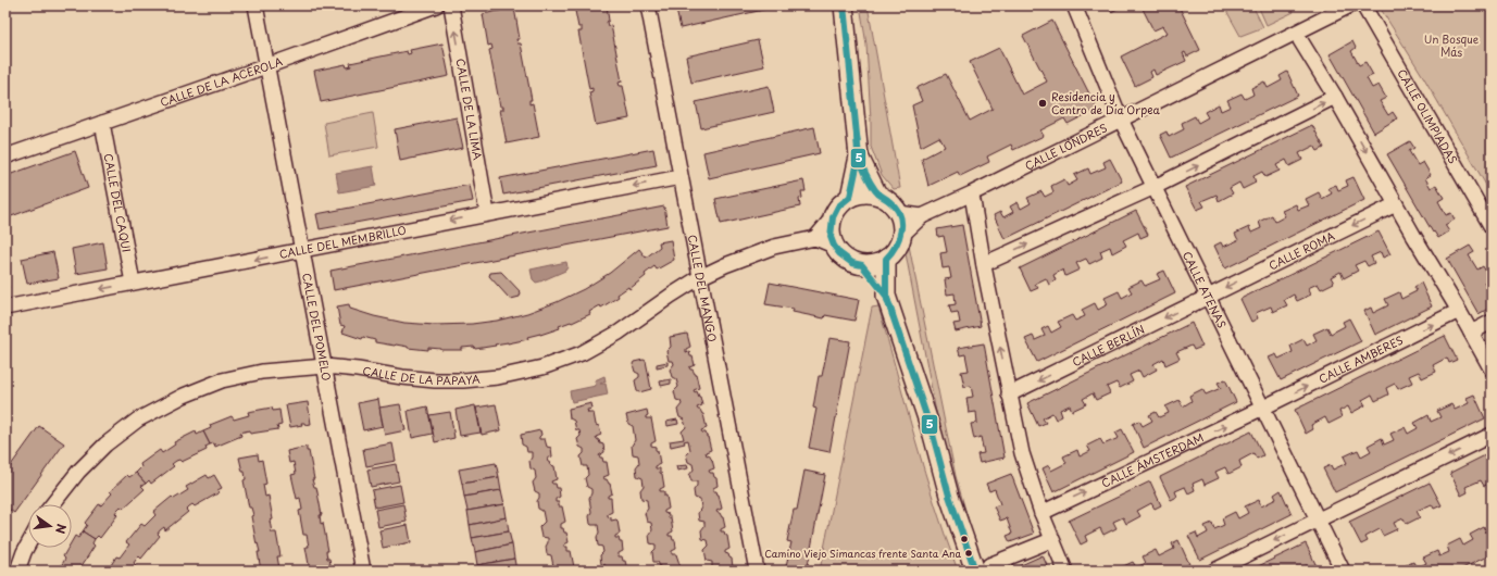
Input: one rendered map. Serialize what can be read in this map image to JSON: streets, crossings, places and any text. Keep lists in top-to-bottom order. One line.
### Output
{"streets":{"street":["CALLE DE LA ACEROLA","CALLE DE LA LIMA","CALLE OLIMPIADAS","CALLE LONDRES","CALLE DEL CAQUI","CALLE DEL MEMBRILLO","CALLE ROMA","CALLE DEL MANGO","CALLE ATENAS","CALLE DEL POMELO","CALLE BERLÍN","CALLE AMBERES","CALLE DE LA PAPAYA","CALLE ÁMSTERDAM"]},"crossings":[["CALLE DE LA ACEROLA","CALLE DEL CAQUI"],["CALLE DE LA ACEROLA","CALLE DEL POMELO"],["CALLE DE LA LIMA","CALLE DEL MEMBRILLO"],["CALLE LONDRES","CALLE ATENAS"],["CALLE DEL CAQUI","CALLE DEL MEMBRILLO"],["CALLE DEL MEMBRILLO","CALLE DEL MANGO"],["CALLE DEL MEMBRILLO","CALLE DEL POMELO"],["CALLE ROMA","CALLE ATENAS"],["CALLE ROMA","CALLE BERLÍN"],["CALLE DEL MANGO","CALLE DE LA PAPAYA"],["CALLE ATENAS","CALLE BERLÍN"],["CALLE ATENAS","CALLE AMBERES"],["CALLE ATENAS","CALLE ÁMSTERDAM"],["CALLE DEL POMELO","CALLE DE LA PAPAYA"],["CALLE AMBERES","CALLE ÁMSTERDAM"]],"one_way":["CALLE DE LA LIMA","CALLE DEL MEMBRILLO"],"parks":["Un Bosque Más"],"places":["Residencia y Centro de Día Orpea","Camino Viejo Simancas frente Santa Ana"],"lines":["transit line 5"],"north":"right"}
